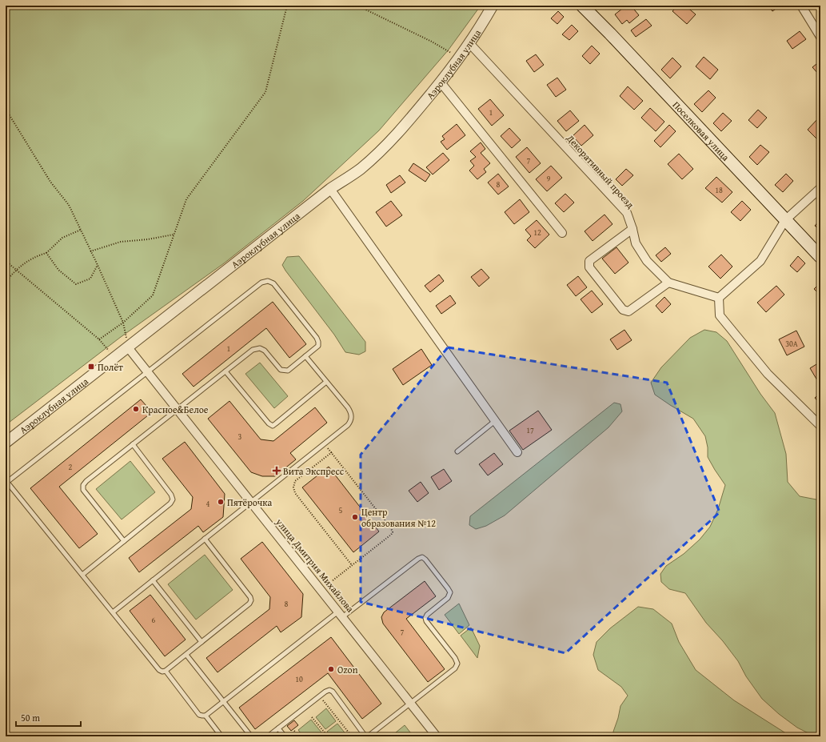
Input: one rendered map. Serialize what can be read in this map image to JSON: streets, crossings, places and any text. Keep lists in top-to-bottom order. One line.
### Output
{"streets":{"main road":["Поселковая улица"],"street":["Аэроклубная улица","Декоративный проезд","улица Дмитрия Михайлова"]},"crossings":[["Аэроклубная улица","Декоративный проезд"],["Аэроклубная улица","улица Дмитрия Михайлова"]],"places":{"transit":["Полёт"],"other":["Красное&Белое","Пятёрочка","Центр образования №12","Ozon"],"health":["Вита Экспресс"]},"house_numbers":["1","7","9","8","18","12","30А","1","17","3","2","4","5","8","6","7","10"],"scale_bar":"50 m"}
